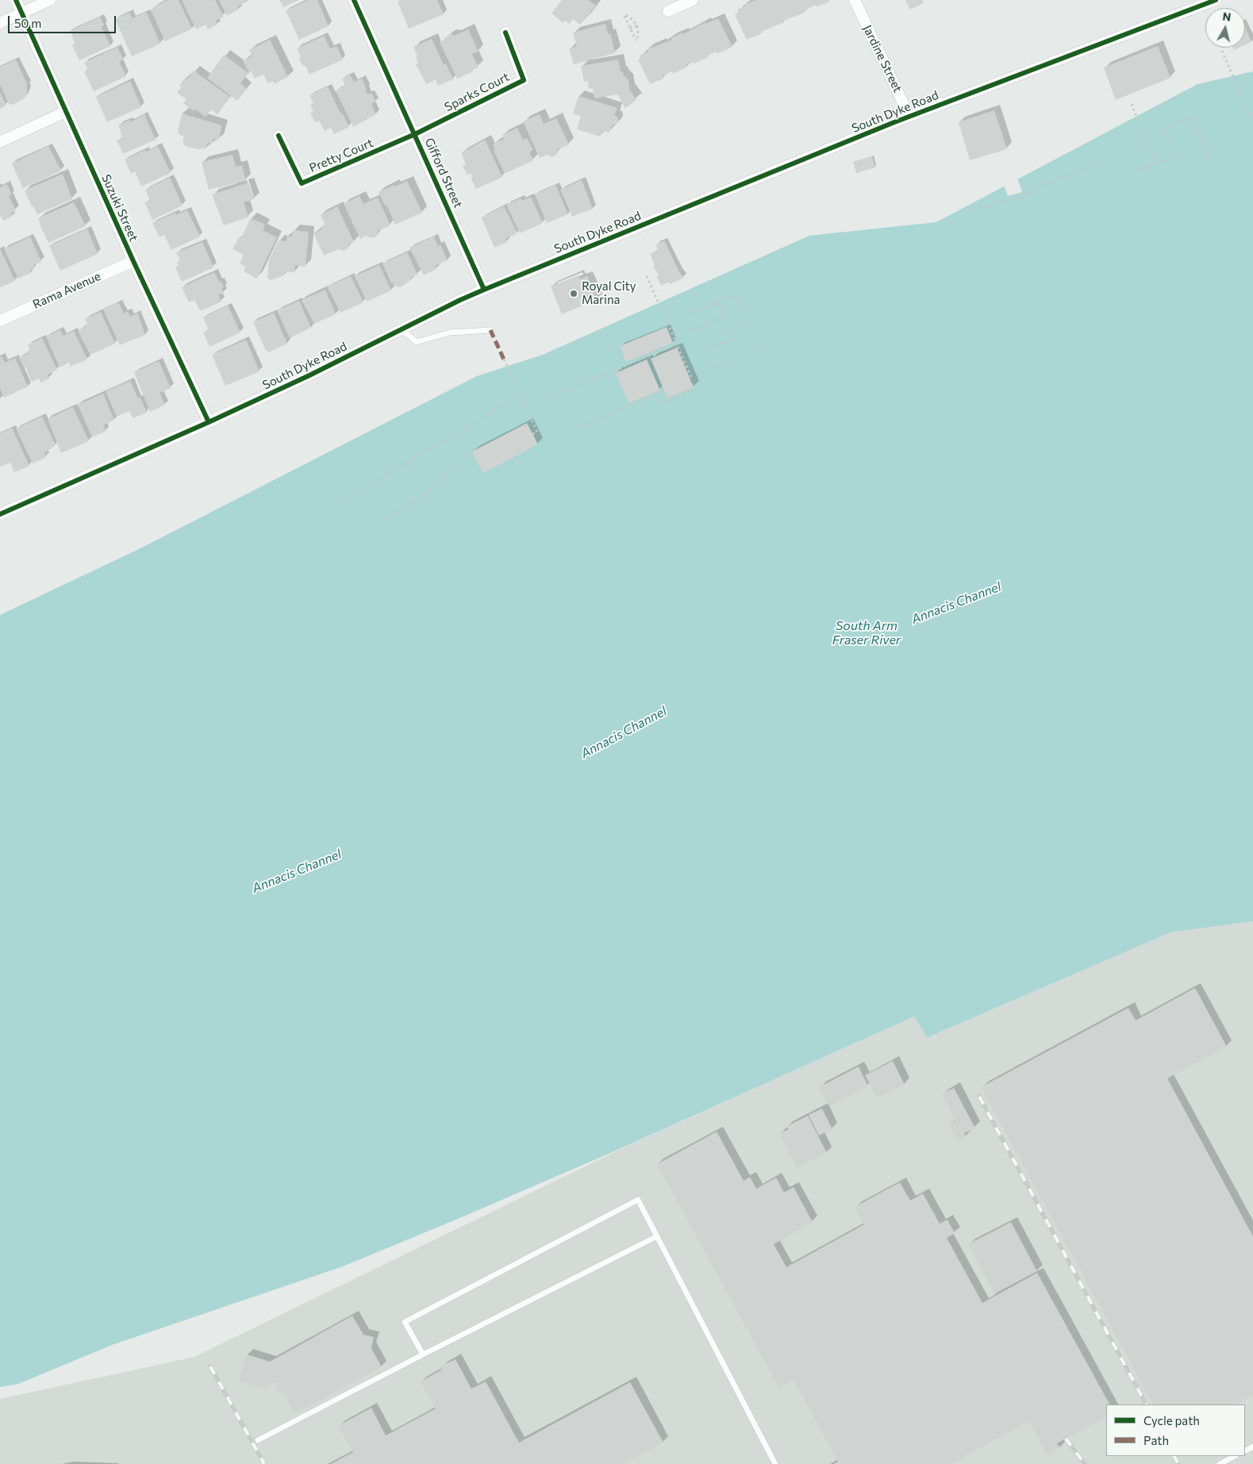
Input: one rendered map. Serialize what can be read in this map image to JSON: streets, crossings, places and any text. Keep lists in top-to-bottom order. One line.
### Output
{"streets":{"street":["Jardine Street","Sparks Court","South Dyke Road","Pretty Court","Gifford Street","Suzuki Street","Rama Avenue"]},"crossings":[["Jardine Street","South Dyke Road"],["Sparks Court","Pretty Court"],["Sparks Court","Gifford Street"],["South Dyke Road","Gifford Street"],["South Dyke Road","Suzuki Street"],["Pretty Court","Gifford Street"],["Suzuki Street","Rama Avenue"]],"water":["Annacis Channel","South Arm Fraser River"],"places":["Royal City Marina"],"legend":["Cycle path","Path"],"scale_bar":"50 m","north":"top"}
